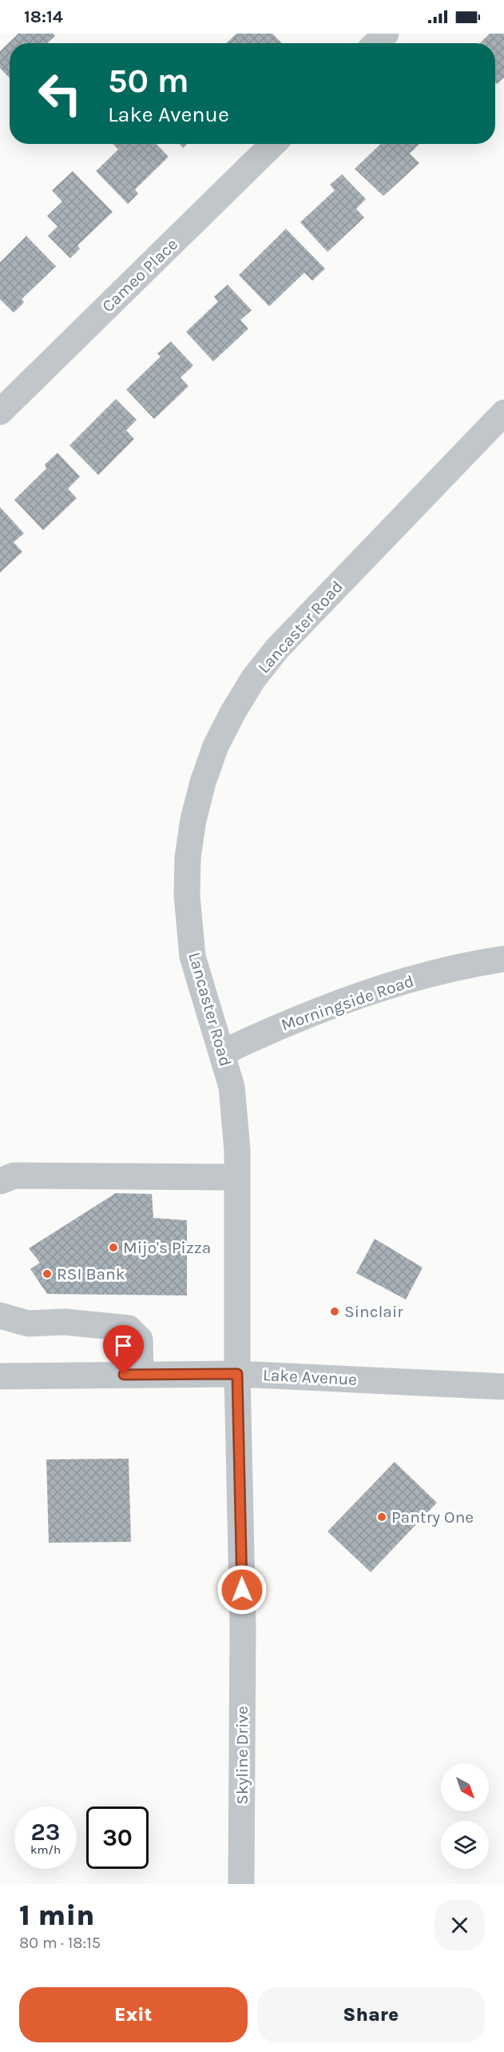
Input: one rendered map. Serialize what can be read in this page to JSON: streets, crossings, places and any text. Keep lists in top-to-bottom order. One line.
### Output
{"streets":{"street":["Cameo Place","Lancaster Road","Morningside Road","Lake Avenue","Skyline Drive"]},"crossings":[["Lancaster Road","Morningside Road"],["Lancaster Road","Lake Avenue"],["Lancaster Road","Skyline Drive"],["Lake Avenue","Skyline Drive"]],"places":["Mijo's Pizza","RSI Bank","Sinclair","Pantry One"],"north":"bottom right","page":{"status":"18:14","turn":["50 m","Lake Avenue"],"speed":"23 km/h","limit":"30","heading":["1 min","80 m · 18:15"],"buttons":["Exit","Share"]}}
